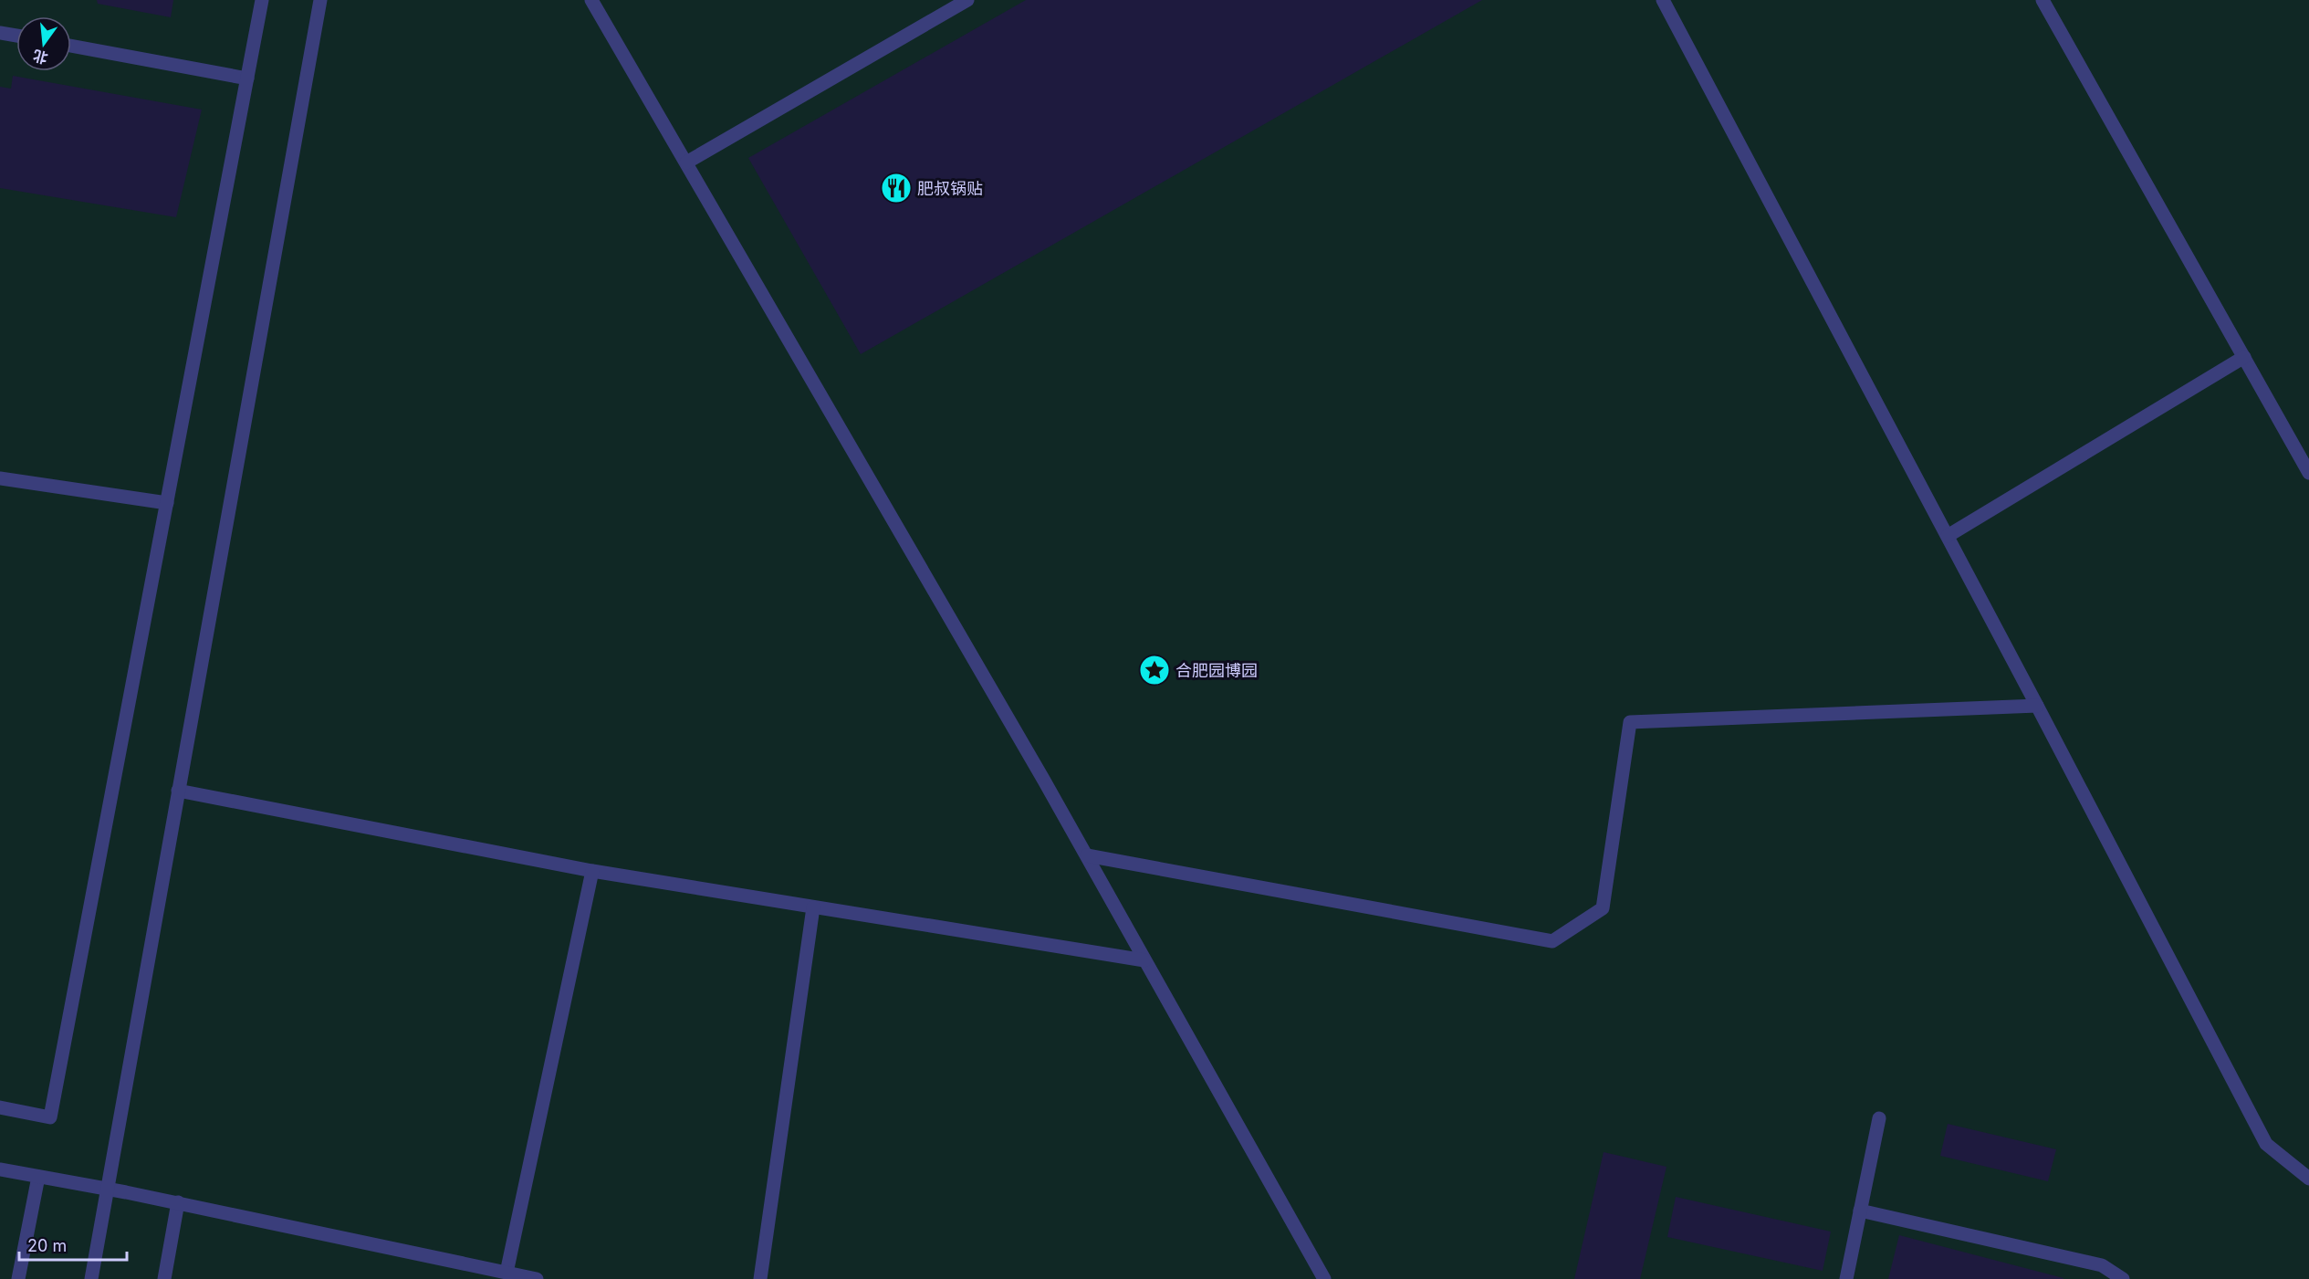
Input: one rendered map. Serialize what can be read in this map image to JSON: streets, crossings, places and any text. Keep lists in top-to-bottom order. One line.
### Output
{"places":{"restaurant":["肥叔锅贴"],"place":["合肥园博园"]},"scale_bar":"20 m","north":"bottom"}
